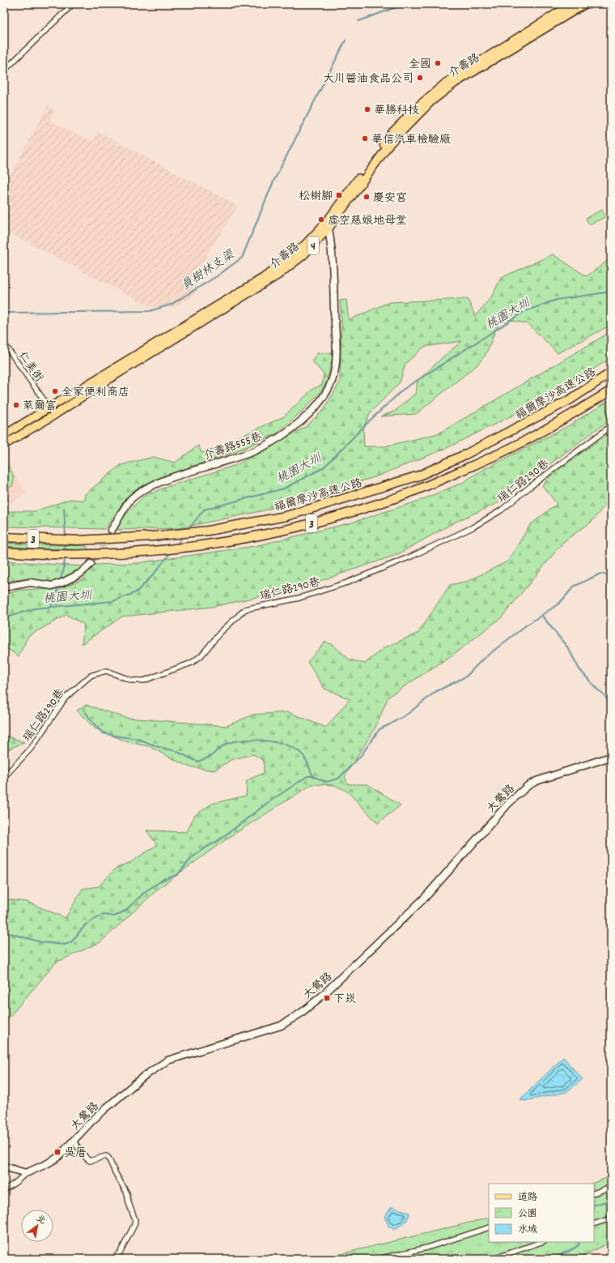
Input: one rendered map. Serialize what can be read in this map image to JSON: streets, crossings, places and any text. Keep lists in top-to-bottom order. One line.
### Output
{"streets":{"highway":["福爾摩沙高速公路","3"],"main road":["介壽路","4"],"street":["仁美街","介壽路555巷","瑞仁路290巷","大鶯路"]},"crossings":[["介壽路","仁美街"],["介壽路","介壽路555巷"]],"water":["員樹林支渠","桃園大圳"],"places":{"other":["全國","大川醬油食品公司","華勝科技","華信汽車檢驗廠","慶安宮","虛空慈娘地母堂","全家便利商店","萊爾富"],"transit":["松樹腳","下崁","吳厝"]},"legend":["道路","公園","水域"],"north":"top right"}
